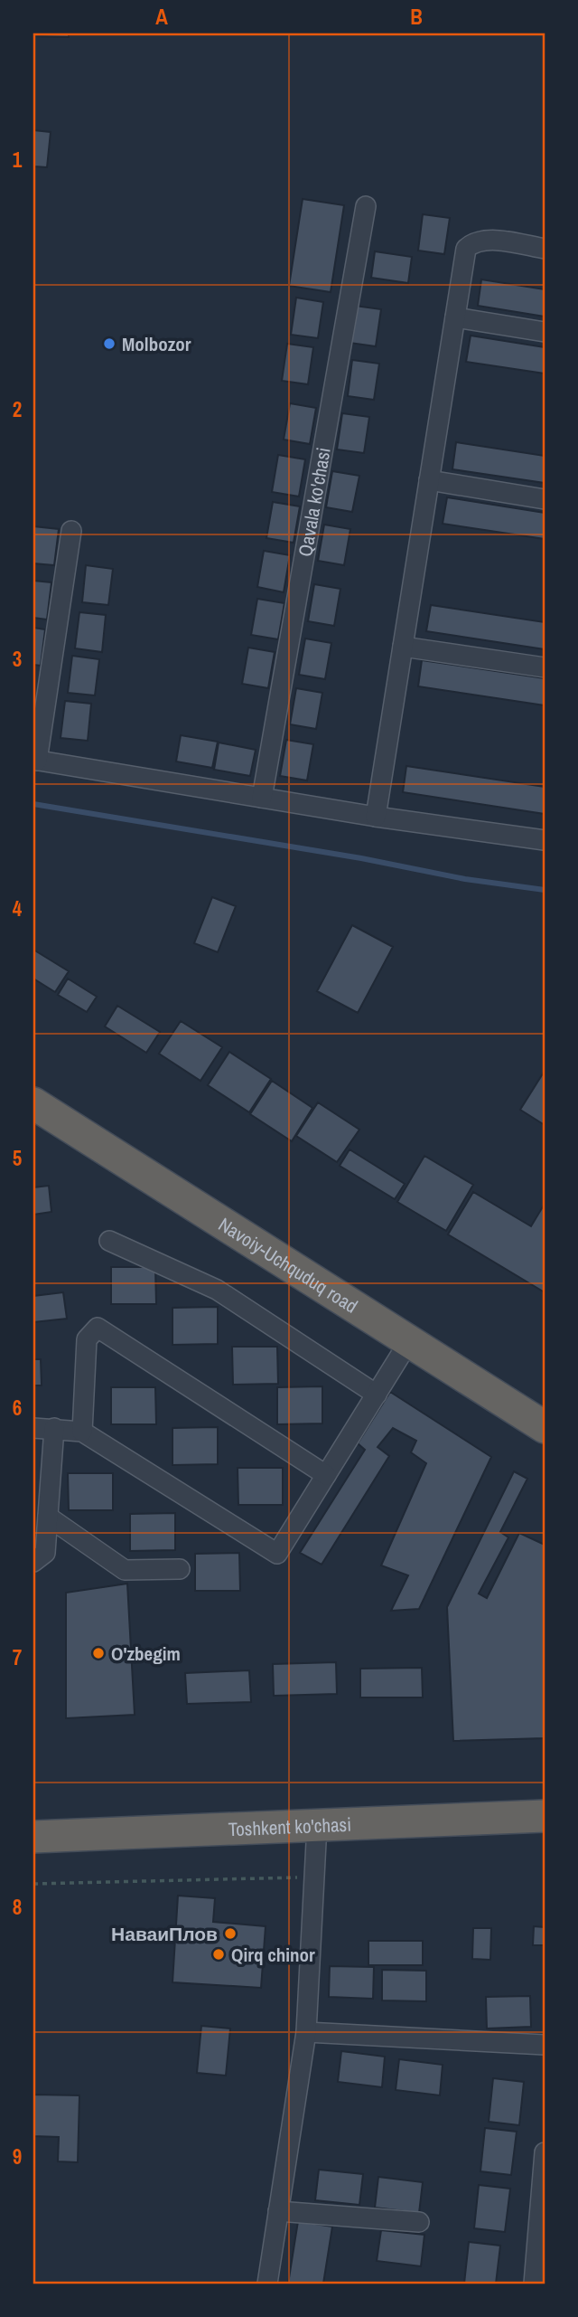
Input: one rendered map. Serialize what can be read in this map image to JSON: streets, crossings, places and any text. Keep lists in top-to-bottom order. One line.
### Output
{"streets":{"highway":["Navoiy-Uchquduq road","Toshkent ko'chasi"],"street":["Qavala ko'chasi"]},"places":["Molbozor","O'zbegim","НаваиПлов","Qirq chinor"],"grid":{"columns":["A","B"],"rows":["1","2","3","4","5","6","7","8","9"]}}
